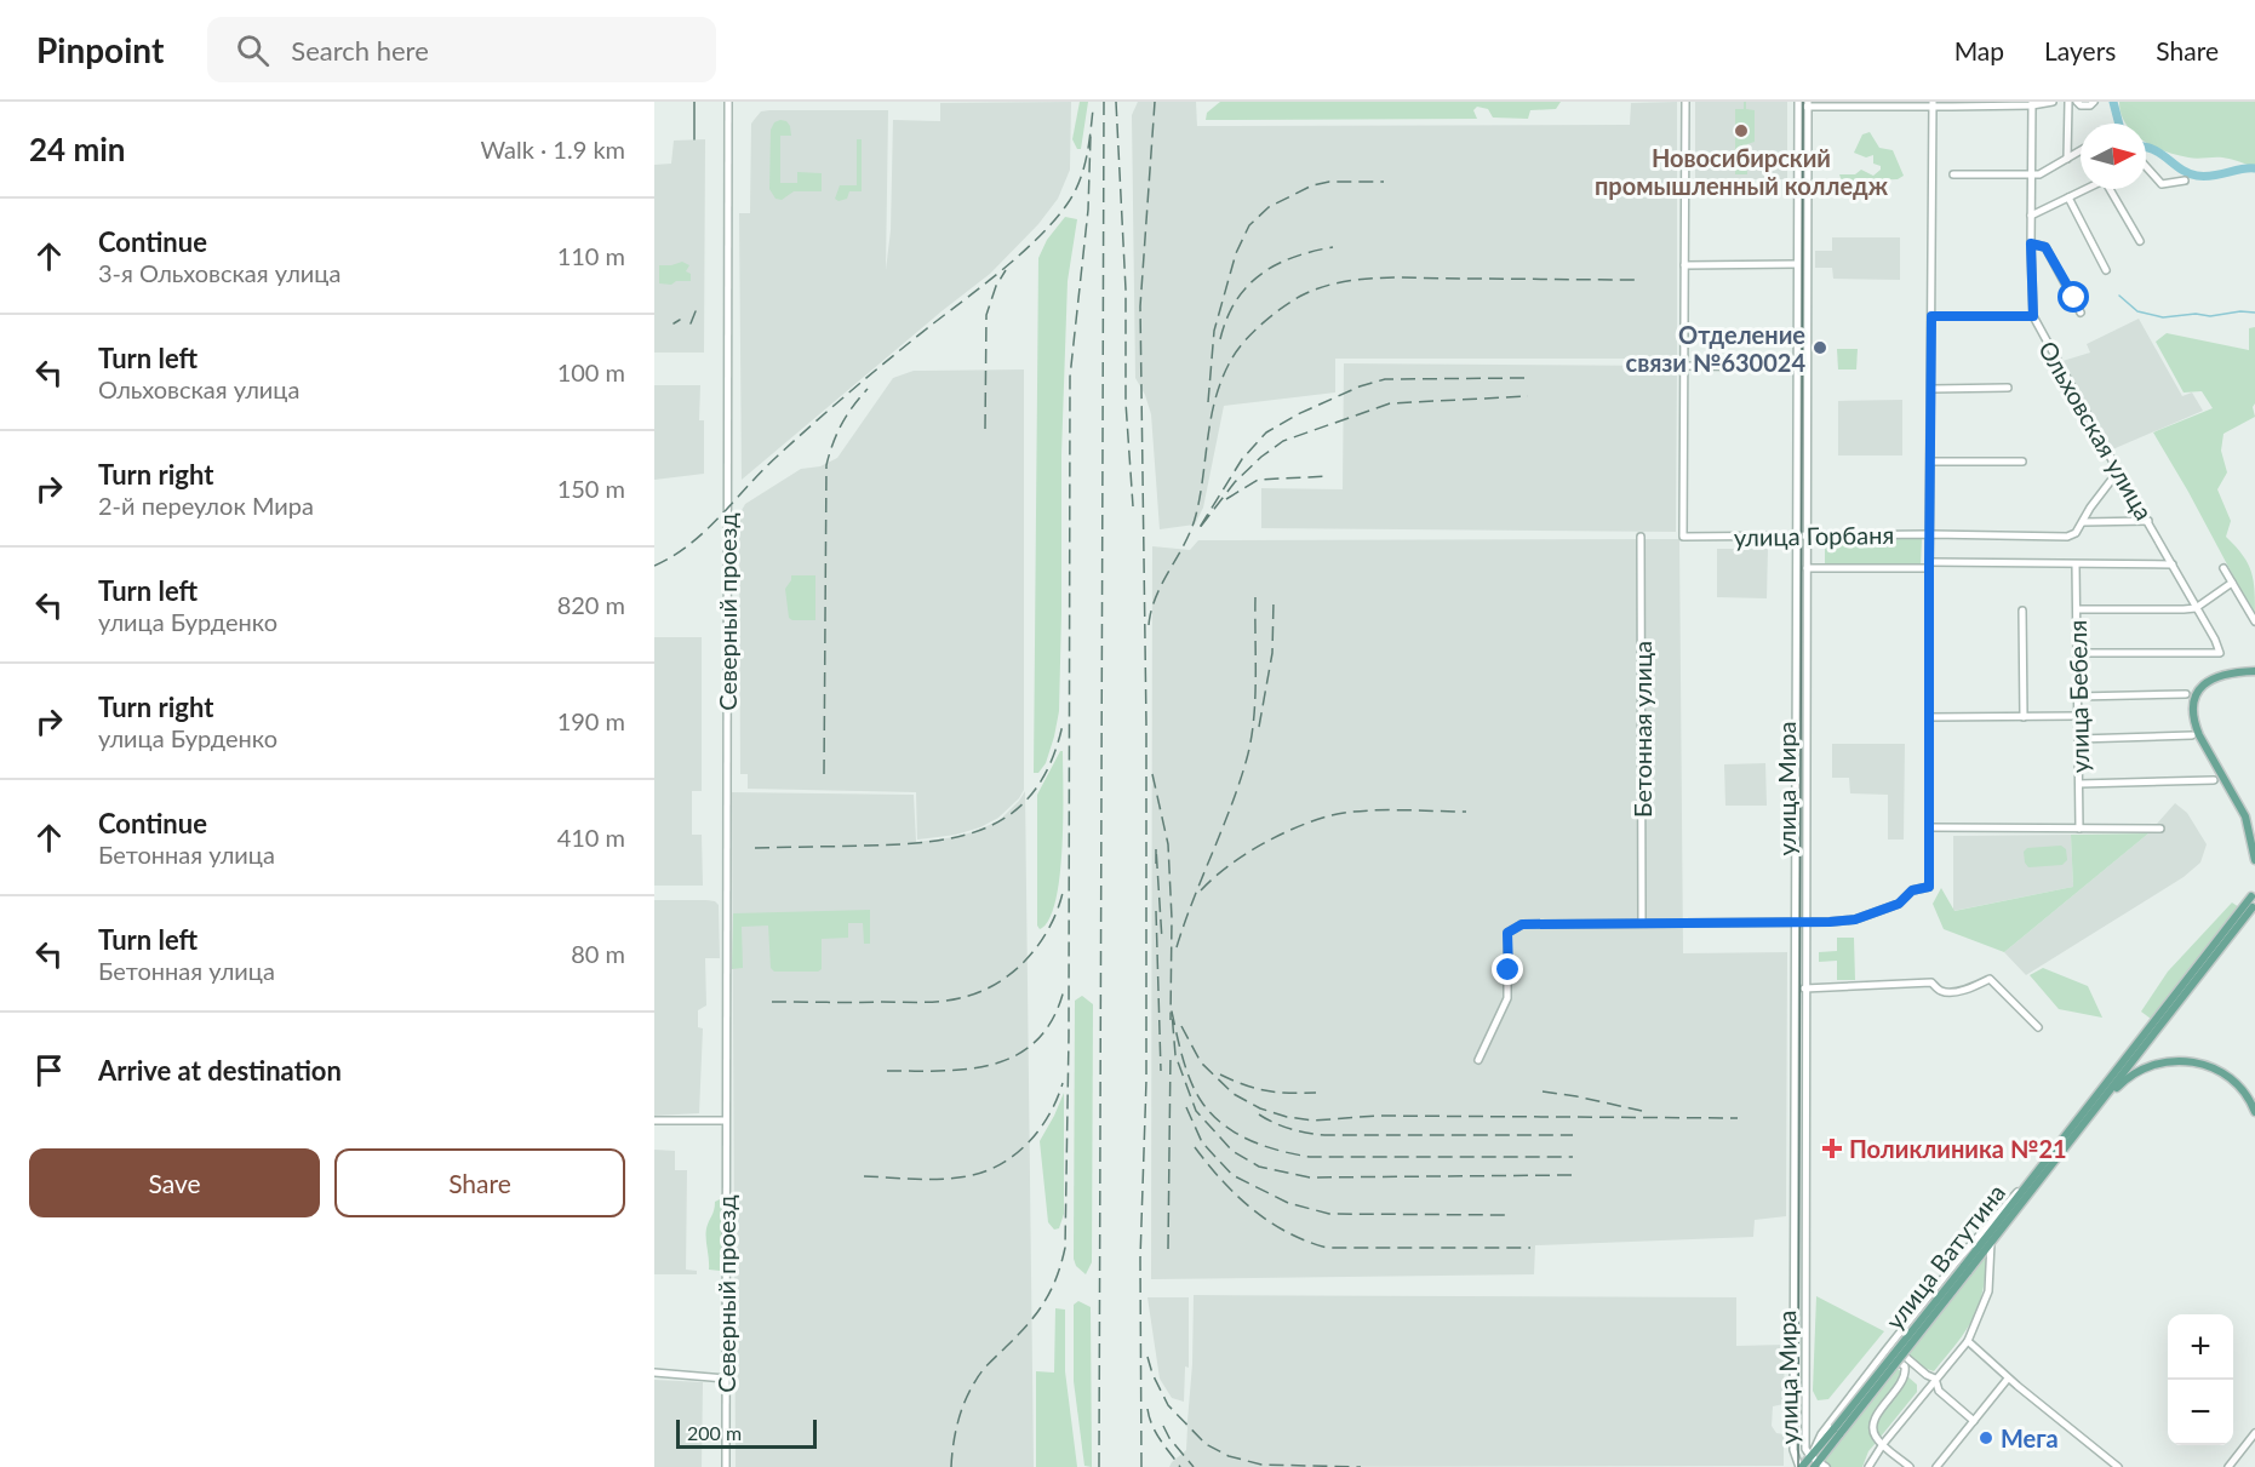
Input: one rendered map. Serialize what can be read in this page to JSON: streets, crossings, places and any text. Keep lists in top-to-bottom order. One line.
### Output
{"streets":{"main road":["улица Ватутина"],"street":["Ольховская улица","улица Горбаня","Северный проезд","улица Бебеля","Бетонная улица","улица Мира"]},"crossings":[["Ольховская улица","улица Горбаня"],["Ольховская улица","улица Бебеля"],["улица Горбаня","улица Бебеля"],["улица Горбаня","улица Мира"],["улица Мира","улица Ватутина"]],"places":{"other":["Новосибирский промышленный колледж","Отделение связи №630024","Мега"],"health":["Поликлиника №21"]},"scale_bar":"200 m","north":"right","page":{"header":"Pinpoint","search":"Search here","nav":["Map","Layers","Share"],"heading":["24 min","Walk · 1.9 km"],"list":[["Continue","3-я Ольховская улица","110 m"],["Turn left","Ольховская улица","100 m"],["Turn right","2-й переулок Мира","150 m"],["Turn left","улица Бурденко","820 m"],["Turn right","улица Бурденко","190 m"],["Continue","Бетонная улица","410 m"],["Turn left","Бетонная улица","80 m"],"Arrive at destination"],"buttons":["Save","Share"],"map_buttons":["+","−"],"scale":"200 m"}}
